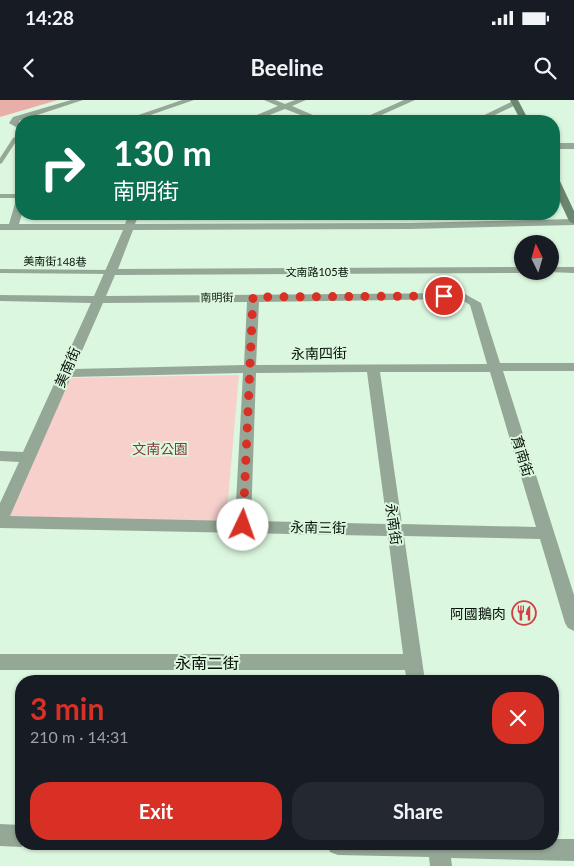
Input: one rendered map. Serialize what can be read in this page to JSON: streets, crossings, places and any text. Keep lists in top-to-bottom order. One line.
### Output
{"streets":{"street":["文南路105巷","南明街","永南四街","美南街","育南街","永南街","永南三街","永南二街"],"lane":["美南街148巷"]},"crossings":[["美南街148巷","文南路105巷"],["美南街148巷","美南街"],["文南路105巷","美南街"],["南明街","美南街"],["南明街","育南街"],["永南四街","美南街"],["永南四街","育南街"],["永南四街","永南街"],["美南街","永南三街"],["育南街","永南三街"],["永南街","永南三街"],["永南街","永南二街"]],"parks":["文南公園"],"places":{"restaurant":["阿國鵝肉"]},"north":"top","page":{"status":"14:28","header":"Beeline","turn":["130 m","南明街"],"heading":["3 min","210 m · 14:31"],"buttons":["Exit","Share"]}}
